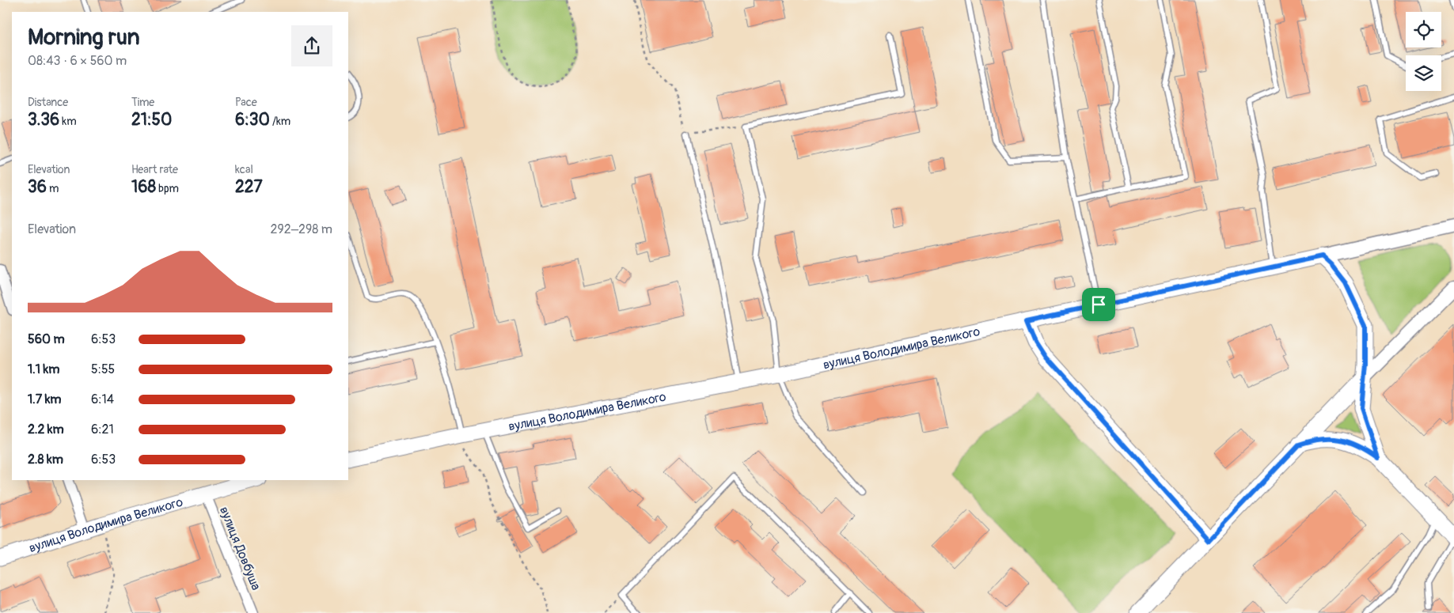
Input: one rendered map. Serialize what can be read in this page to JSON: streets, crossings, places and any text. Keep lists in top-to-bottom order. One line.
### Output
{"streets":{"main road":["вулиця Володимира Великого"],"street":["вулиця Довбуша"]},"crossings":[["вулиця Володимира Великого","вулиця Довбуша"]],"page":{"heading":["Morning run","08:43 · 6 × 560 m"],"stats":[["Distance","3.36 km"],["Time","21:50"],["Pace","6:30 /km"],["Elevation","36 m"],["Heart rate","168 bpm"],["kcal","227"]],"chart":["Elevation","292–298 m"],"list":[{"name":"560 m","note":"6:53"},{"name":"1.1 km","note":"5:55"},{"name":"1.7 km","note":"6:14"},{"name":"2.2 km","note":"6:21"},{"name":"2.8 km","note":"6:53"}]}}
